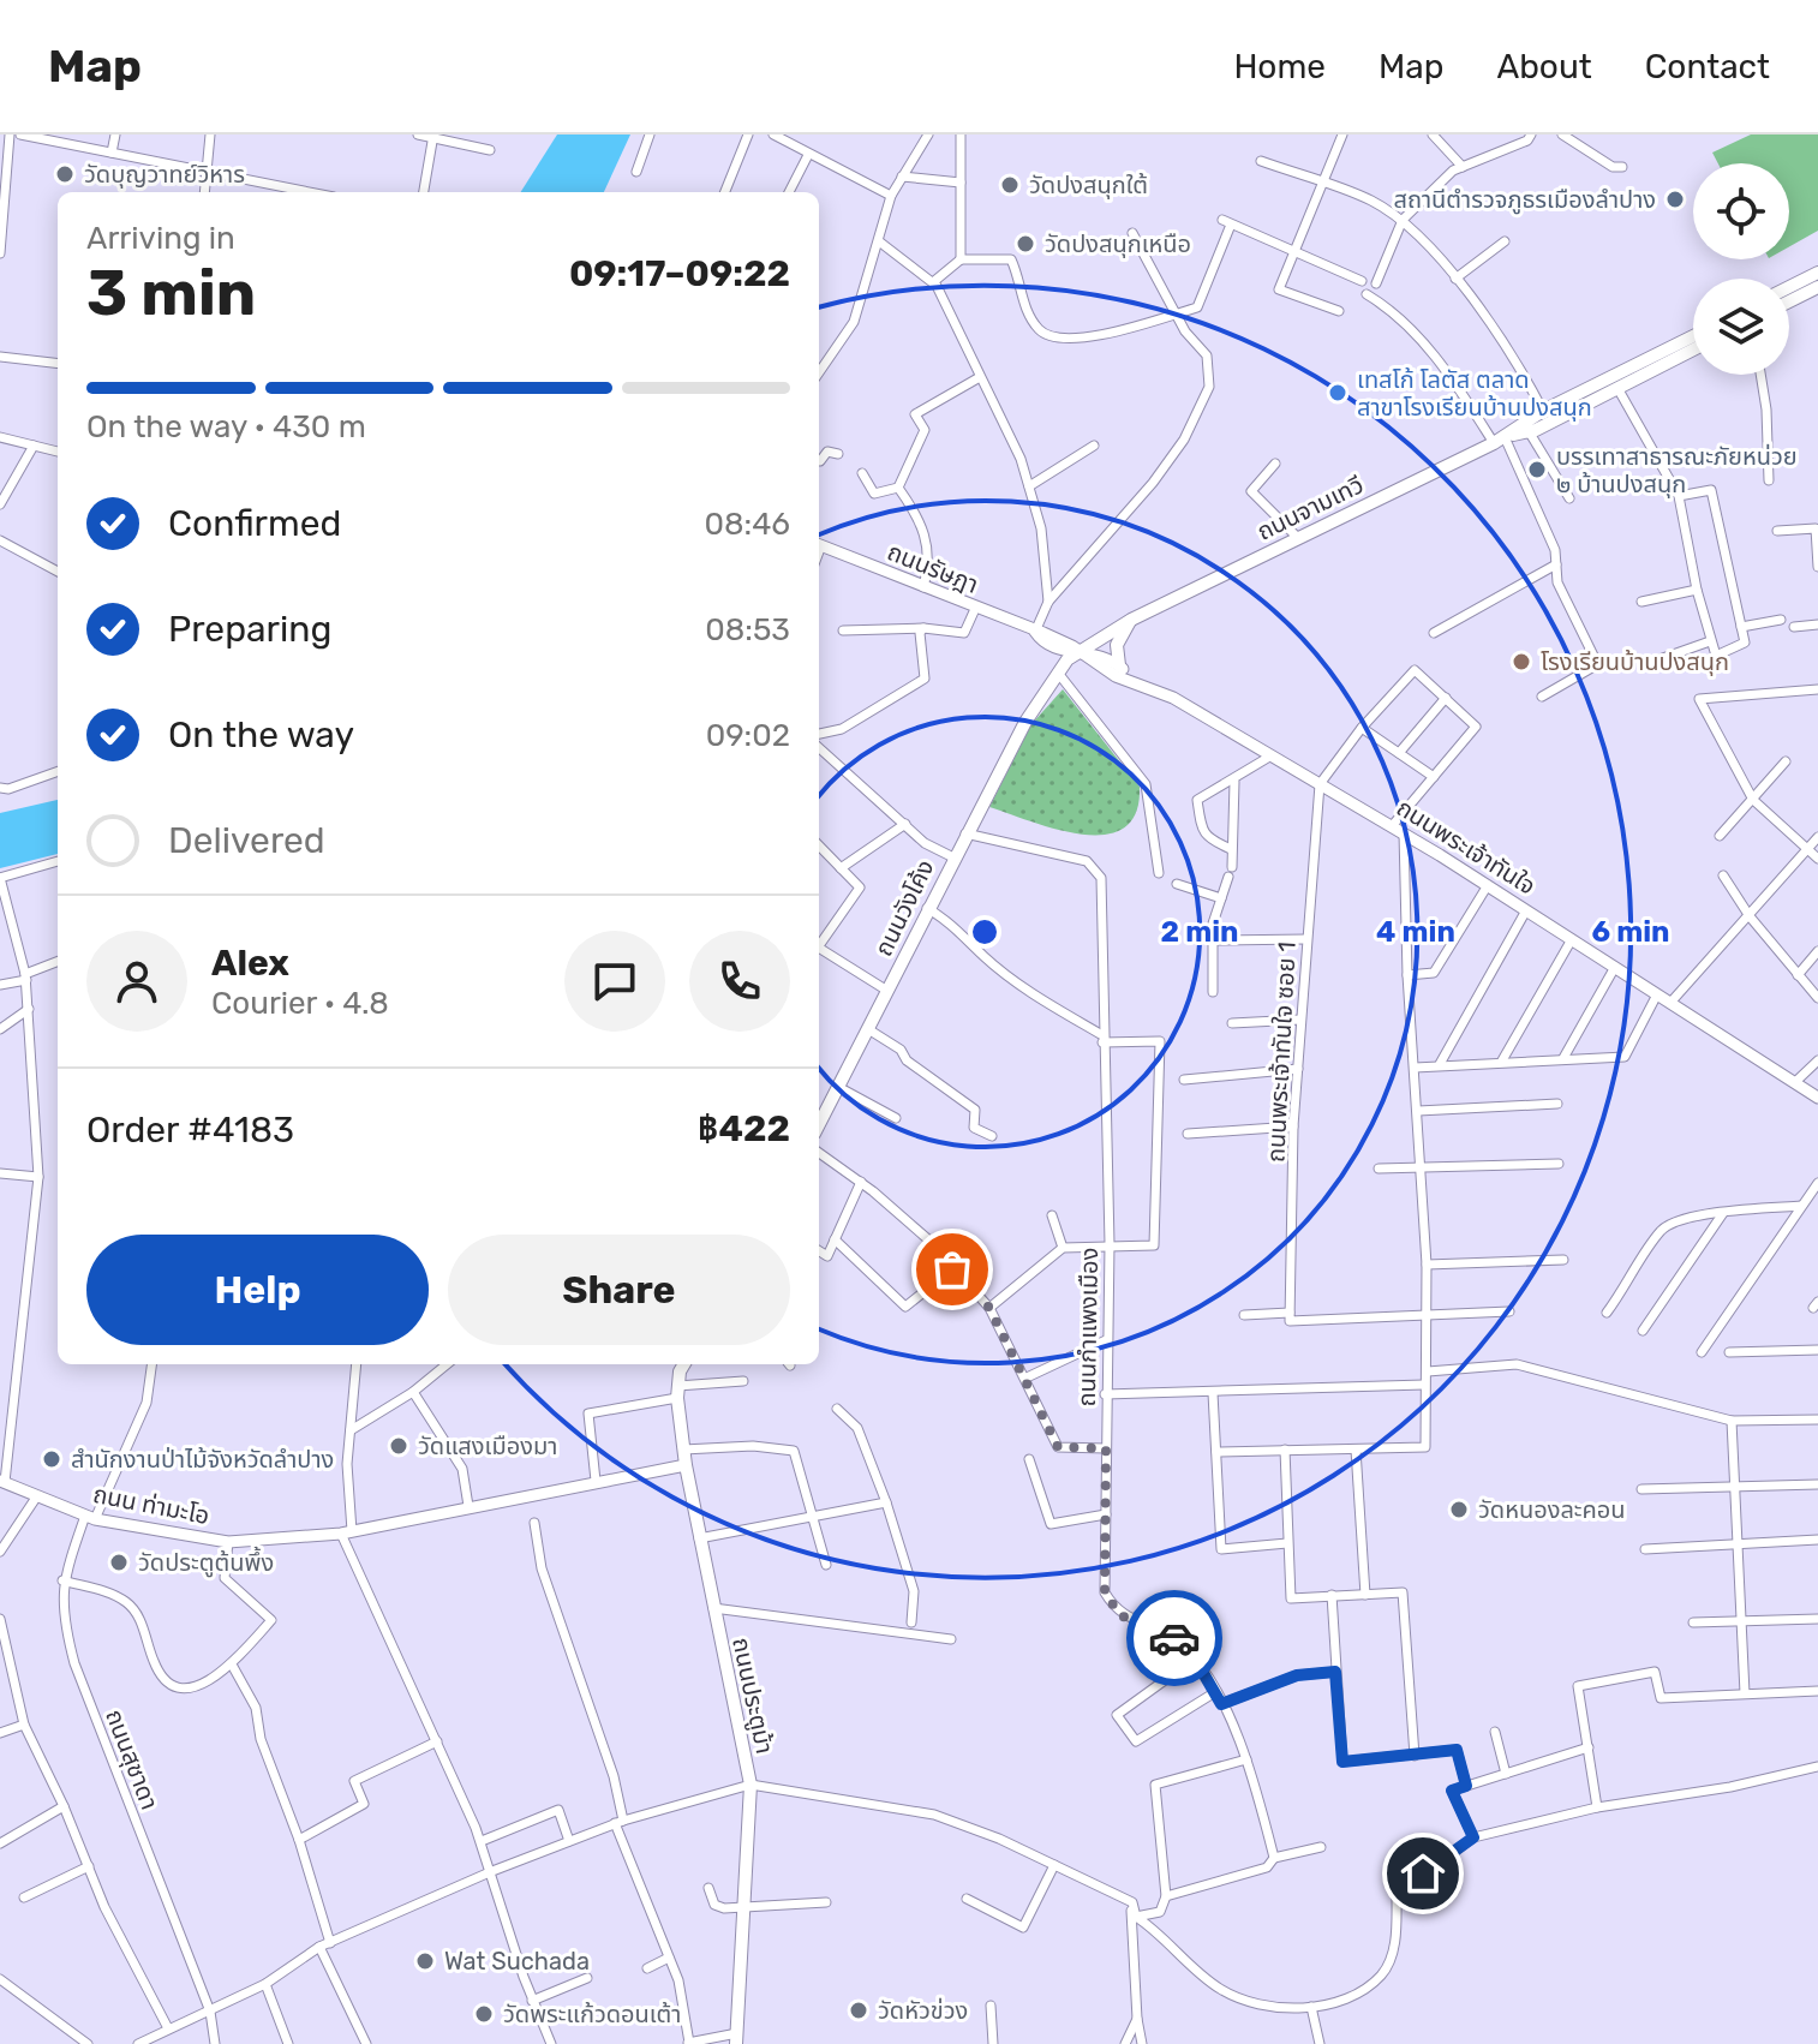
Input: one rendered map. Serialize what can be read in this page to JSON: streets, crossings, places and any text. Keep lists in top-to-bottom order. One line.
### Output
{"streets":{"main road":["ถนนจามเทวี","ถนนวังโค้ง","ถนนประตูม้า"],"street":["ถนนรัษฎา","ถนนพระเจ้าทันใจ","ถนนพระเจ้าทันใจ ซอย 1","ถนนกำแพงเมือง","ถนน ท่ามะโอ","ถนนสุชาดา"]},"crossings":[["ถนนจามเทวี","ถนนรัษฎา"],["ถนนจามเทวี","ถนนพระเจ้าทันใจ"],["ถนนจามเทวี","ถนนวังโค้ง"],["ถนนรัษฎา","ถนนพระเจ้าทันใจ"],["ถนนรัษฎา","ถนนวังโค้ง"],["ถนนพระเจ้าทันใจ","ถนนวังโค้ง"],["ถนนพระเจ้าทันใจ","ถนนพระเจ้าทันใจ ซอย 1"],["ถนนวังโค้ง","ถนนกำแพงเมือง"],["ถนน ท่ามะโอ","ถนนประตูม้า"],["ถนน ท่ามะโอ","ถนนสุชาดา"]],"places":["วัดบุญวาทย์วิหาร","วัดปงสนุกใต้","สถานีตำรวจภูธรเมืองลำปาง","วัดปงสนุกเหนือ","เทสโก้ โลตัส ตลาด สาขาโรงเรียนบ้านปงสนุก","บรรเทาสาธารณะภัยหน่วย ๒ บ้านปงสนุก","โรงเรียนบ้านปงสนุก","วัดแสงเมืองมา","สำนักงานป่าไม้จังหวัดลำปาง","วัดหนองละคอน","วัดประตูต้นพึ้ง","Wat Suchada","วัดหัวข่วง","วัดพระแก้วดอนเต้า"],"page":{"header":"Map","nav":["Home","Map","About","Contact"],"heading":["3 min","Arriving in","09:17–09:22"],"panel":["Alex","Courier · 4.8","Order #4183","฿422"],"bar":"On the way · 430 m","list":[["Confirmed","08:46"],["Preparing","08:53"],["On the way","09:02"],"Delivered"],"buttons":["Help","Share"]},"rings":["2 min","4 min","6 min"]}
